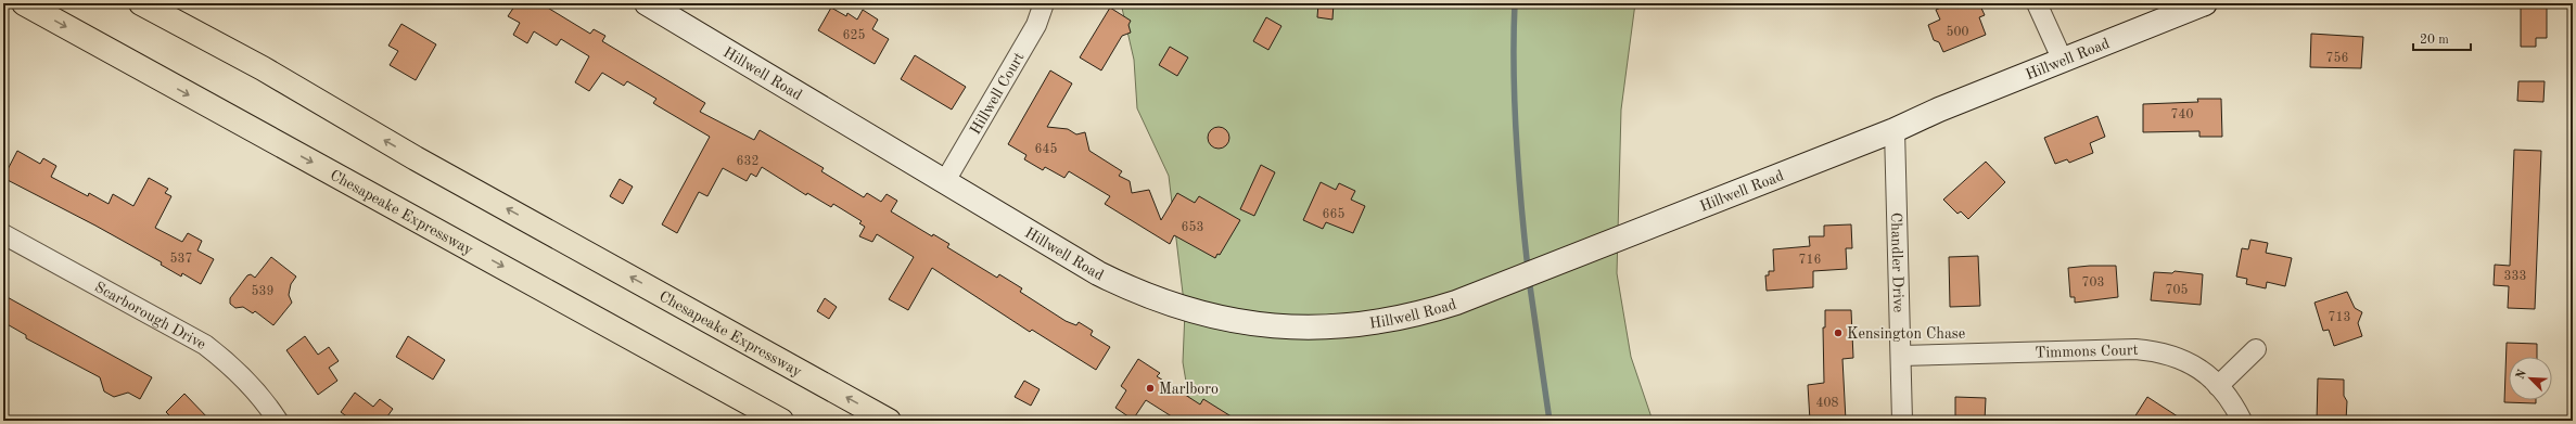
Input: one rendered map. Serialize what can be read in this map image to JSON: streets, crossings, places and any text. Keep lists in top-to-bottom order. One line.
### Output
{"streets":{"highway":["Chesapeake Expressway"],"street":["Hillwell Road","Hillwell Court","Chandler Drive","Scarborough Drive","Timmons Court"]},"crossings":[["Hillwell Road","Hillwell Court"],["Hillwell Road","Chandler Drive"],["Chandler Drive","Timmons Court"]],"places":["Kensington Chase","Marlboro"],"house_numbers":["500","625","756","740","645","632","665","653","537","716","333","703","705","539","713","408"],"scale_bar":"20 m","north":"top left"}
